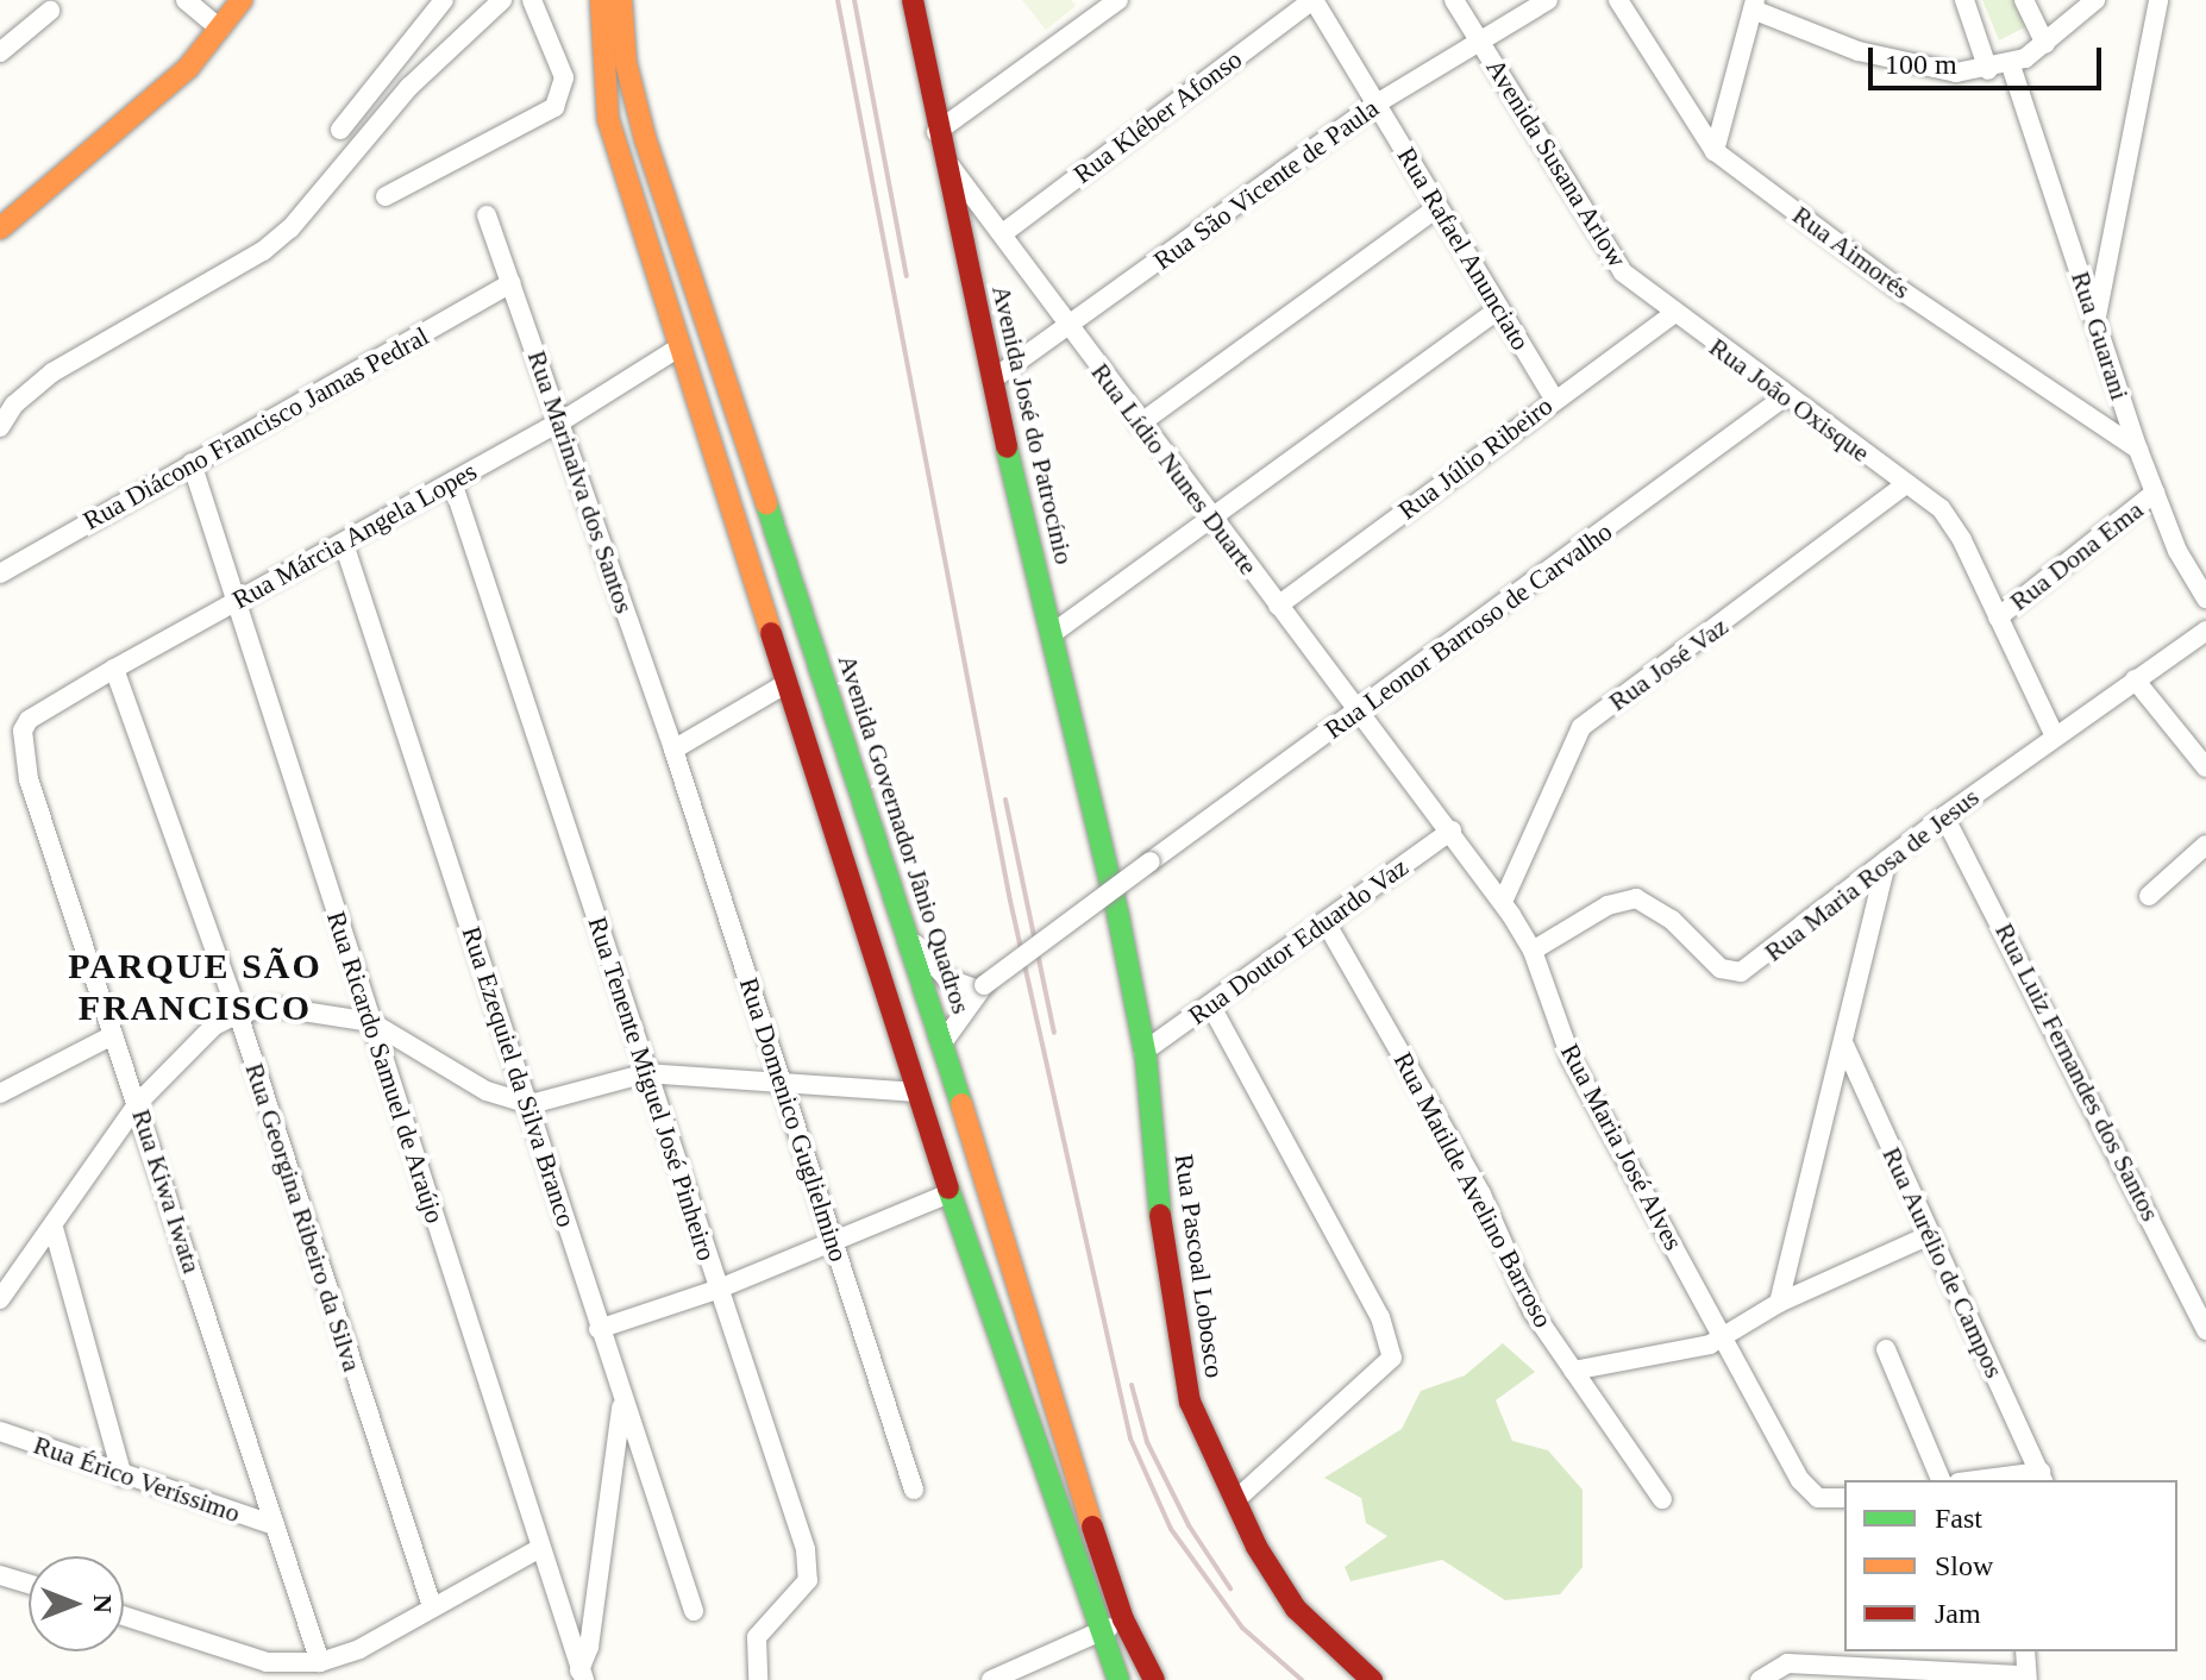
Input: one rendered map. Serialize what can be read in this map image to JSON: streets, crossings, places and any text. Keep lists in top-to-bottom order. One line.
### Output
{"streets":{"main road":["Avenida José do Patrocínio","Avenida Governador Jânio Quadros","Rua Pascoal Lobosco"],"street":["Rua Kléber Afonso","Avenida Susana Arlow","Rua São Vicente de Paula","Rua Rafael Anunciato","Rua Aimorés","Rua Guarani","Rua João Oxisque","Rua Diácono Francisco Jamas Pedral","Rua Júlio Ribeiro","Rua Lídio Nunes Duarte","Rua Marinalva dos Santos","Rua Márcia Angela Lopes","Rua Dona Ema","Rua Leonor Barroso de Carvalho","Rua José Vaz","Rua Maria Rosa de Jesus","Rua Doutor Eduardo Vaz","Rua Ricardo Samuel de Araújo","Rua Luiz Fernandes dos Santos","Rua Ezequiel da Silva Branco","Rua Tenente Miguel José Pinheiro","Rua Domenico Guglielmino","Rua Maria José Alves","Rua Matilde Avelino Barroso","Rua Kiwa Iwata","Rua Georgina Ribeiro da Silva","Rua Aurélio de Campos","Rua Érico Veríssimo"]},"crossings":[["Rua Kléber Afonso","Rua Rafael Anunciato"],["Rua Kléber Afonso","Rua Lídio Nunes Duarte"],["Avenida Susana Arlow","Rua São Vicente de Paula"],["Avenida Susana Arlow","Rua João Oxisque"],["Avenida Susana Arlow","Rua Júlio Ribeiro"],["Rua São Vicente de Paula","Rua Rafael Anunciato"],["Rua São Vicente de Paula","Avenida José do Patrocínio"],["Rua São Vicente de Paula","Rua Lídio Nunes Duarte"],["Rua Rafael Anunciato","Rua Júlio Ribeiro"],["Rua Aimorés","Rua Guarani"],["Rua Guarani","Rua Dona Ema"],["Rua João Oxisque","Rua Júlio Ribeiro"],["Rua João Oxisque","Rua Dona Ema"],["Rua João Oxisque","Rua Leonor Barroso de Carvalho"],["Rua João Oxisque","Rua José Vaz"],["Rua João Oxisque","Rua Maria Rosa de Jesus"],["Avenida José do Patrocínio","Rua Lídio Nunes Duarte"],["Avenida José do Patrocínio","Rua Pascoal Lobosco"],["Rua Diácono Francisco Jamas Pedral","Rua Marinalva dos Santos"],["Rua Diácono Francisco Jamas Pedral","Rua Ricardo Samuel de Araújo"],["Rua Júlio Ribeiro","Rua Lídio Nunes Duarte"],["Rua Lídio Nunes Duarte","Rua Leonor Barroso de Carvalho"],["Rua Lídio Nunes Duarte","Rua Doutor Eduardo Vaz"],["Rua Lídio Nunes Duarte","Rua Maria José Alves"],["Rua Marinalva dos Santos","Rua Márcia Angela Lopes"],["Rua Marinalva dos Santos","Rua Domenico Guglielmino"],["Rua Márcia Angela Lopes","Rua Ricardo Samuel de Araújo"],["Rua Márcia Angela Lopes","Rua Ezequiel da Silva Branco"],["Rua Márcia Angela Lopes","Rua Tenente Miguel José Pinheiro"],["Rua Márcia Angela Lopes","Rua Kiwa Iwata"],["Rua Márcia Angela Lopes","Rua Georgina Ribeiro da Silva"],["Rua Leonor Barroso de Carvalho","Avenida Governador Jânio Quadros"],["Rua José Vaz","Rua Maria José Alves"],["Rua Maria Rosa de Jesus","Rua Luiz Fernandes dos Santos"],["Rua Maria Rosa de Jesus","Rua Maria José Alves"],["Rua Doutor Eduardo Vaz","Rua Maria José Alves"],["Rua Doutor Eduardo Vaz","Rua Matilde Avelino Barroso"],["Rua Doutor Eduardo Vaz","Rua Pascoal Lobosco"],["Rua Kiwa Iwata","Rua Érico Veríssimo"]],"districts":["PARQUE SÃO FRANCISCO"],"legend":["Fast","Slow","Jam"],"scale_bar":"100 m","north":"right"}
